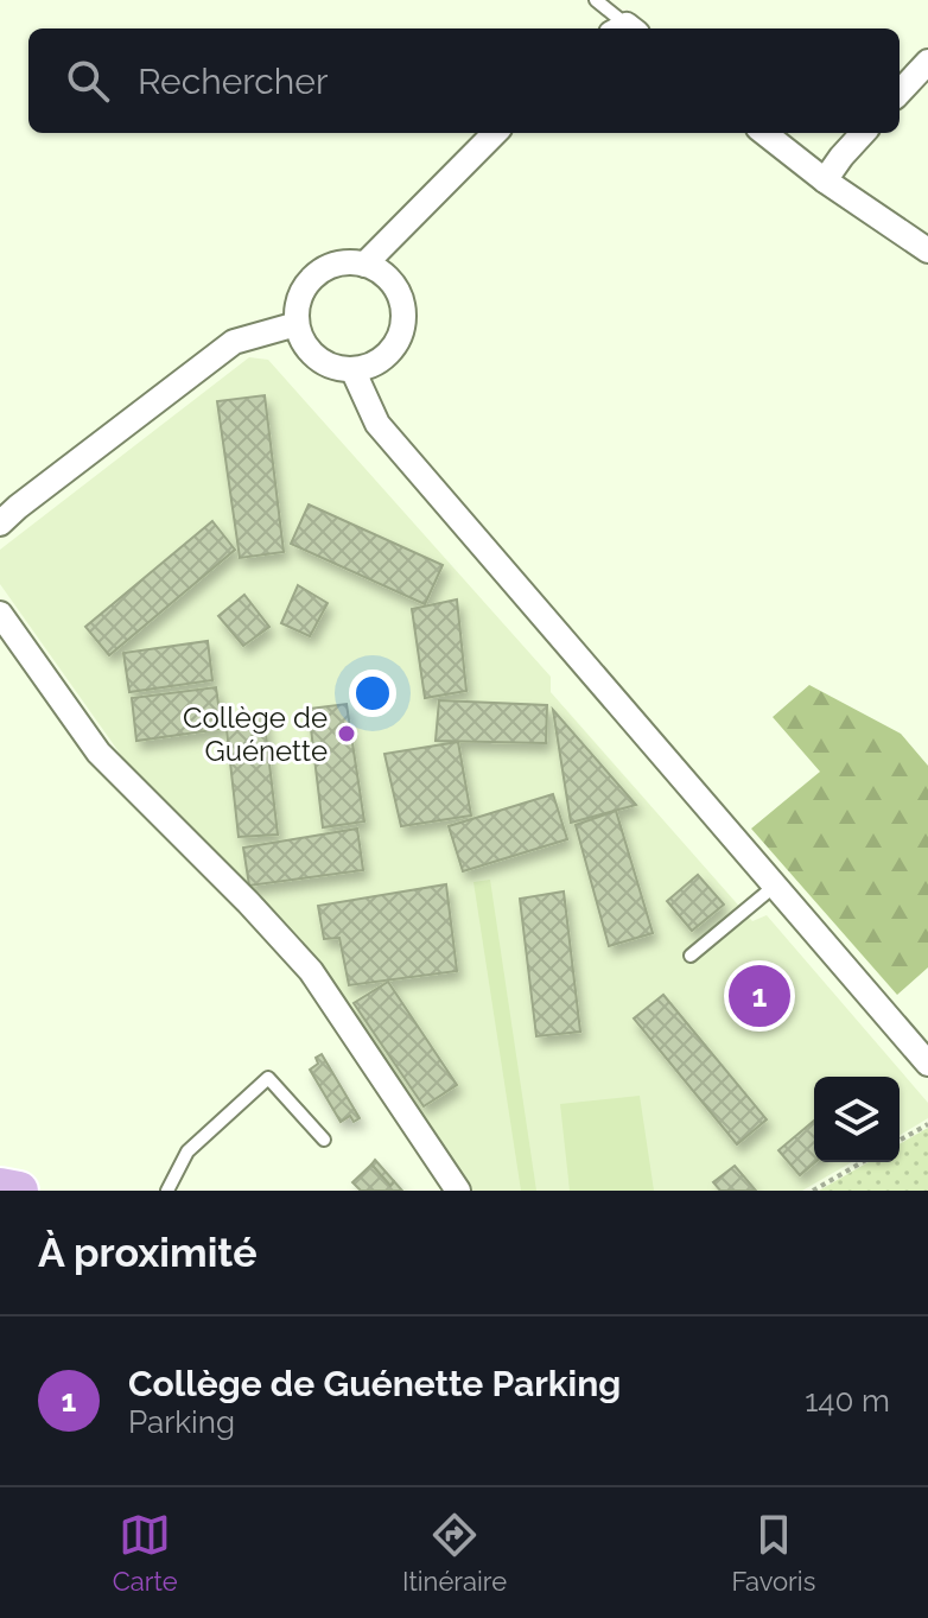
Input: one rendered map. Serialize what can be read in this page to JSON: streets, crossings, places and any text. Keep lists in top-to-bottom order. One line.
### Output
{"places":["Collège de Guénette"],"page":{"search":"Rechercher","pins":"1","heading":"À proximité","list":[{"mark":"1","name":"Collège de Guénette Parking","note":"Parking","value":"140 m"}],"nav":["Carte","Itinéraire","Favoris"]}}
